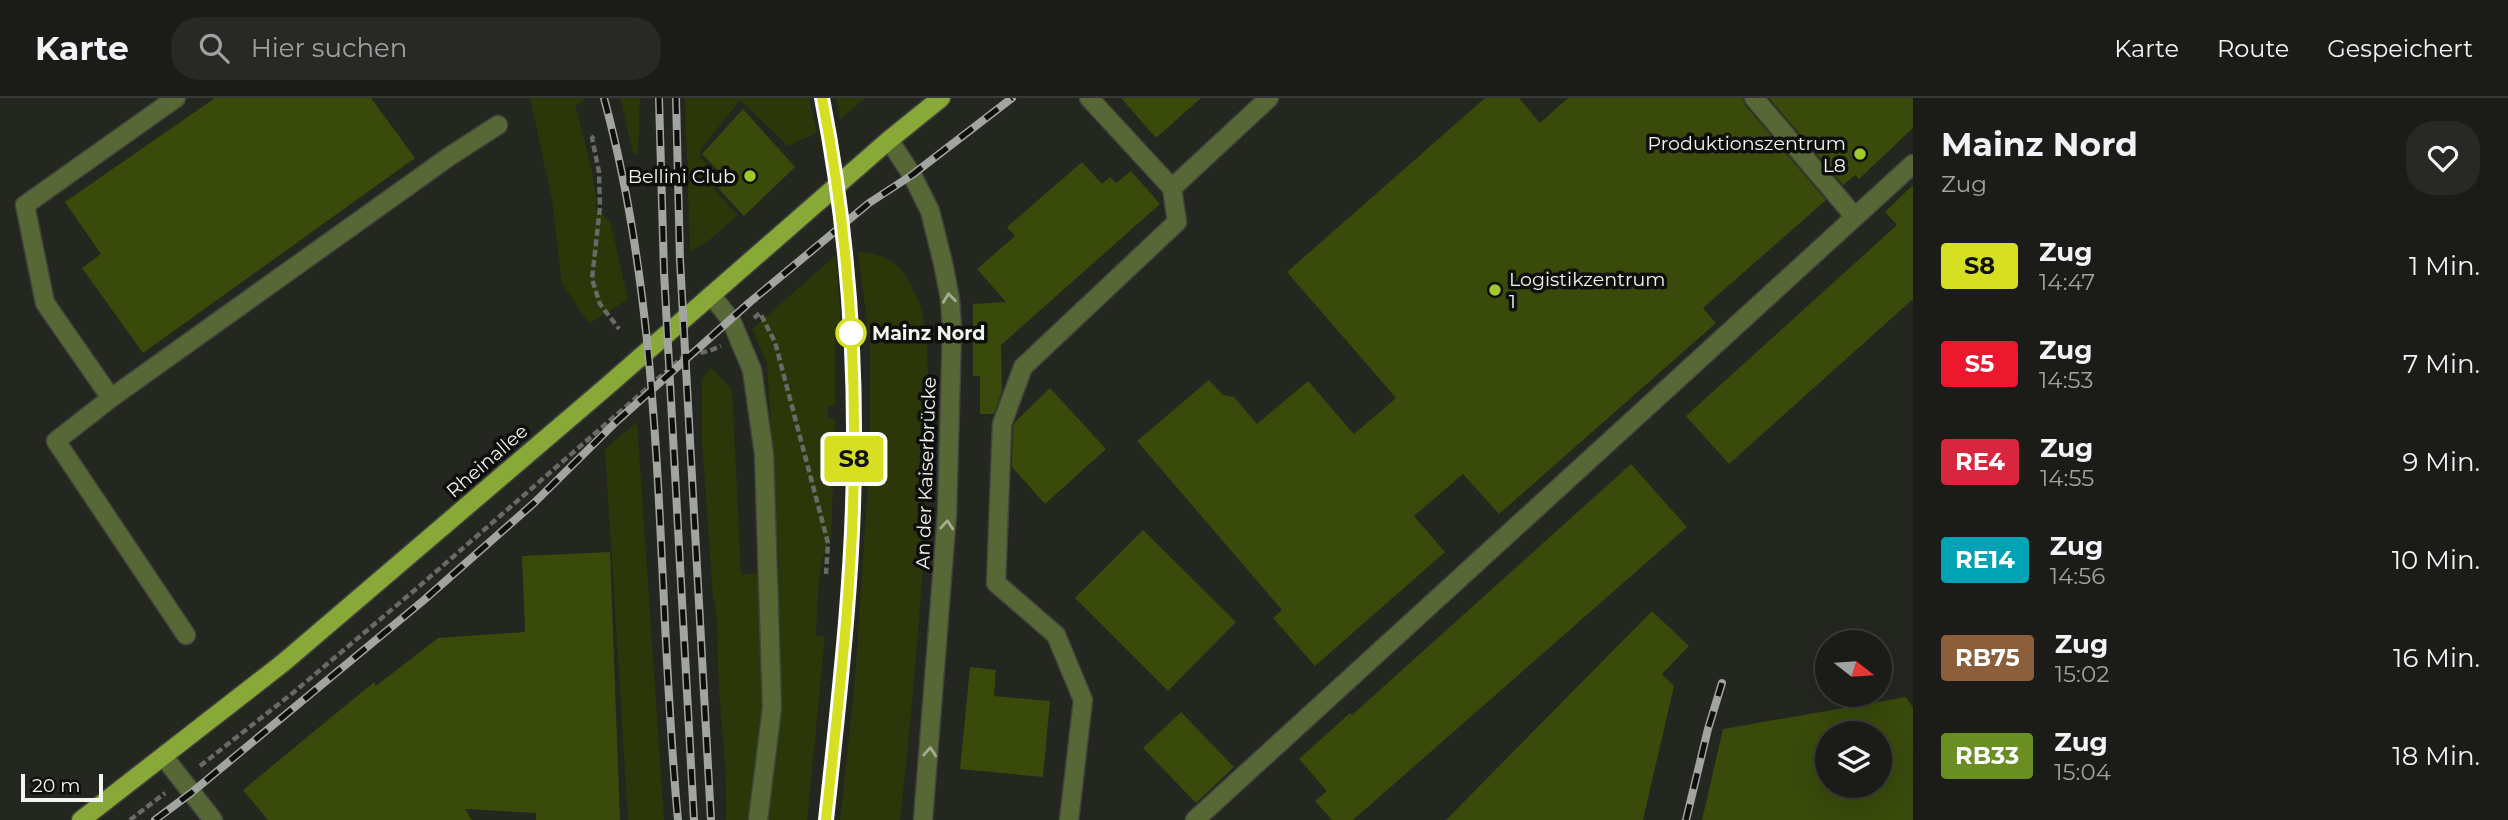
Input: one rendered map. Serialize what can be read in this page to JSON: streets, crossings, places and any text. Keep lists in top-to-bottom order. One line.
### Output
{"streets":{"main road":["Rheinallee"],"street":["An der Kaiserbrücke"]},"crossings":[["Rheinallee","An der Kaiserbrücke"]],"one_way":["An der Kaiserbrücke"],"places":["Produktionszentrum L8","Bellini Club","Logistikzentrum 1","Mainz Nord"],"scale_bar":"20 m","north":"right","page":{"header":"Karte","search":"Hier suchen","nav":["Karte","Route","Gespeichert"],"on_map":"S8","heading":["Mainz Nord","Zug"],"list":[{"mark":"S8","name":"Zug","note":"14:47","value":"1 Min."},{"mark":"S5","name":"Zug","note":"14:53","value":"7 Min."},{"mark":"RE4","name":"Zug","note":"14:55","value":"9 Min."},{"mark":"RE14","name":"Zug","note":"14:56","value":"10 Min."},{"mark":"RB75","name":"Zug","note":"15:02","value":"16 Min."},{"mark":"RB33","name":"Zug","note":"15:04","value":"18 Min."}],"scale":"20 m"}}
